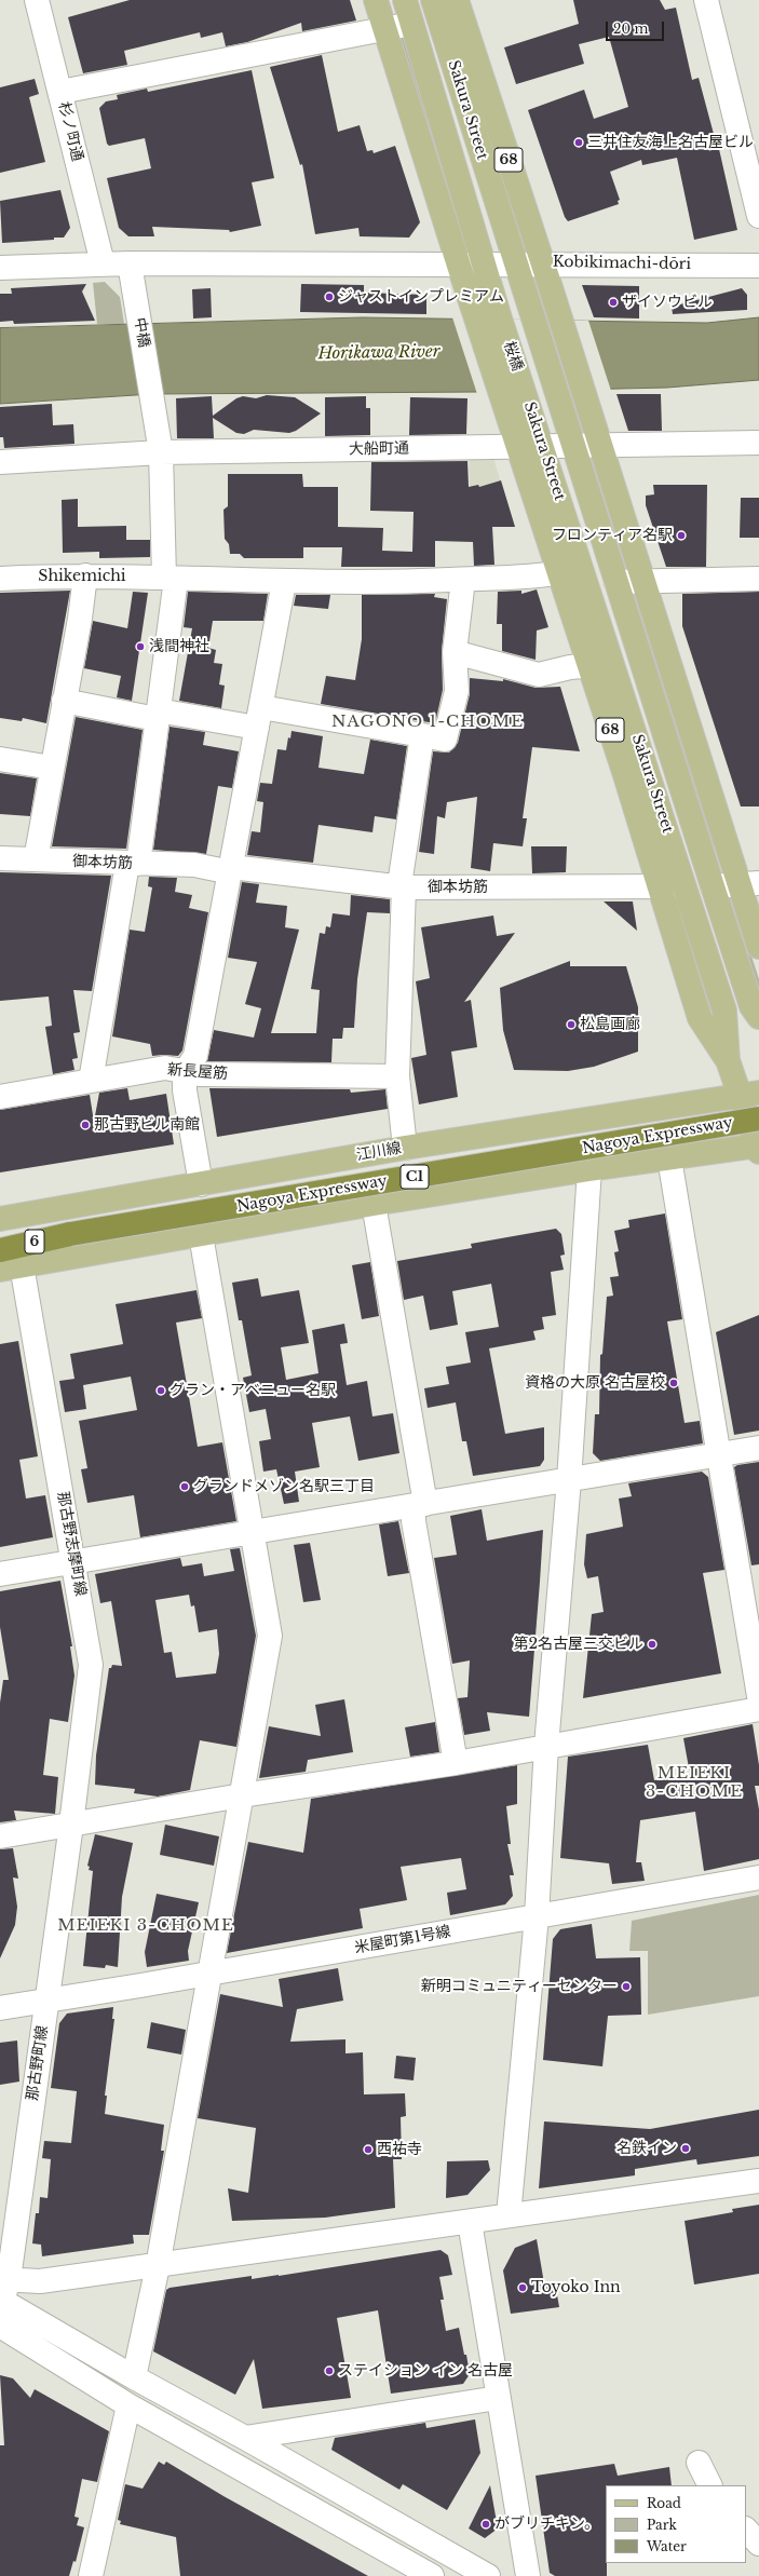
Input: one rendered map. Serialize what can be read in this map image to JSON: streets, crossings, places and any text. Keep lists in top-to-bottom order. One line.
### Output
{"streets":{"highway":["Nagoya Expressway","C1","6"],"main road":["Sakura Street","68","桜橋","江川線"],"street":["杉ノ町通","Kobikimachi-dōri","中橋","大船町通","Shikemichi","御本坊筋","新長屋筋","那古野志摩町線","米屋町第1号線","那古野町線"]},"crossings":[["Sakura Street","68"],["Sakura Street","Kobikimachi-dōri"],["Sakura Street","桜橋"],["Sakura Street","大船町通"],["Sakura Street","Shikemichi"],["Sakura Street","御本坊筋"],["Sakura Street","江川線"],["杉ノ町通","Kobikimachi-dōri"],["68","Kobikimachi-dōri"],["68","大船町通"],["68","Shikemichi"],["68","御本坊筋"],["Kobikimachi-dōri","中橋"],["中橋","大船町通"],["中橋","Shikemichi"],["中橋","御本坊筋"],["中橋","新長屋筋"],["那古野志摩町線","那古野町線"],["米屋町第1号線","那古野町線"]],"districts":["NAGONO 1-CHOME","MEIEKI 3-CHOME","MEIEKI 3-CHOME"],"water":["Horikawa River"],"places":["三井住友海上名古屋ビル","ジャストインプレミアム","ザイソウビル","フロンティア名駅","浅間神社","松島画廊","那古野ビル南館","資格の大原 名古屋校","グラン・アベニュー名駅","グランドメゾン名駅三丁目","第2名古屋三交ビル","新明コミュニティーセンター","名鉄イン","西祐寺","Toyoko Inn","ステイション イン 名古屋","がブリチキン。"],"legend":["Road","Park","Water"],"scale_bar":"20 m"}
